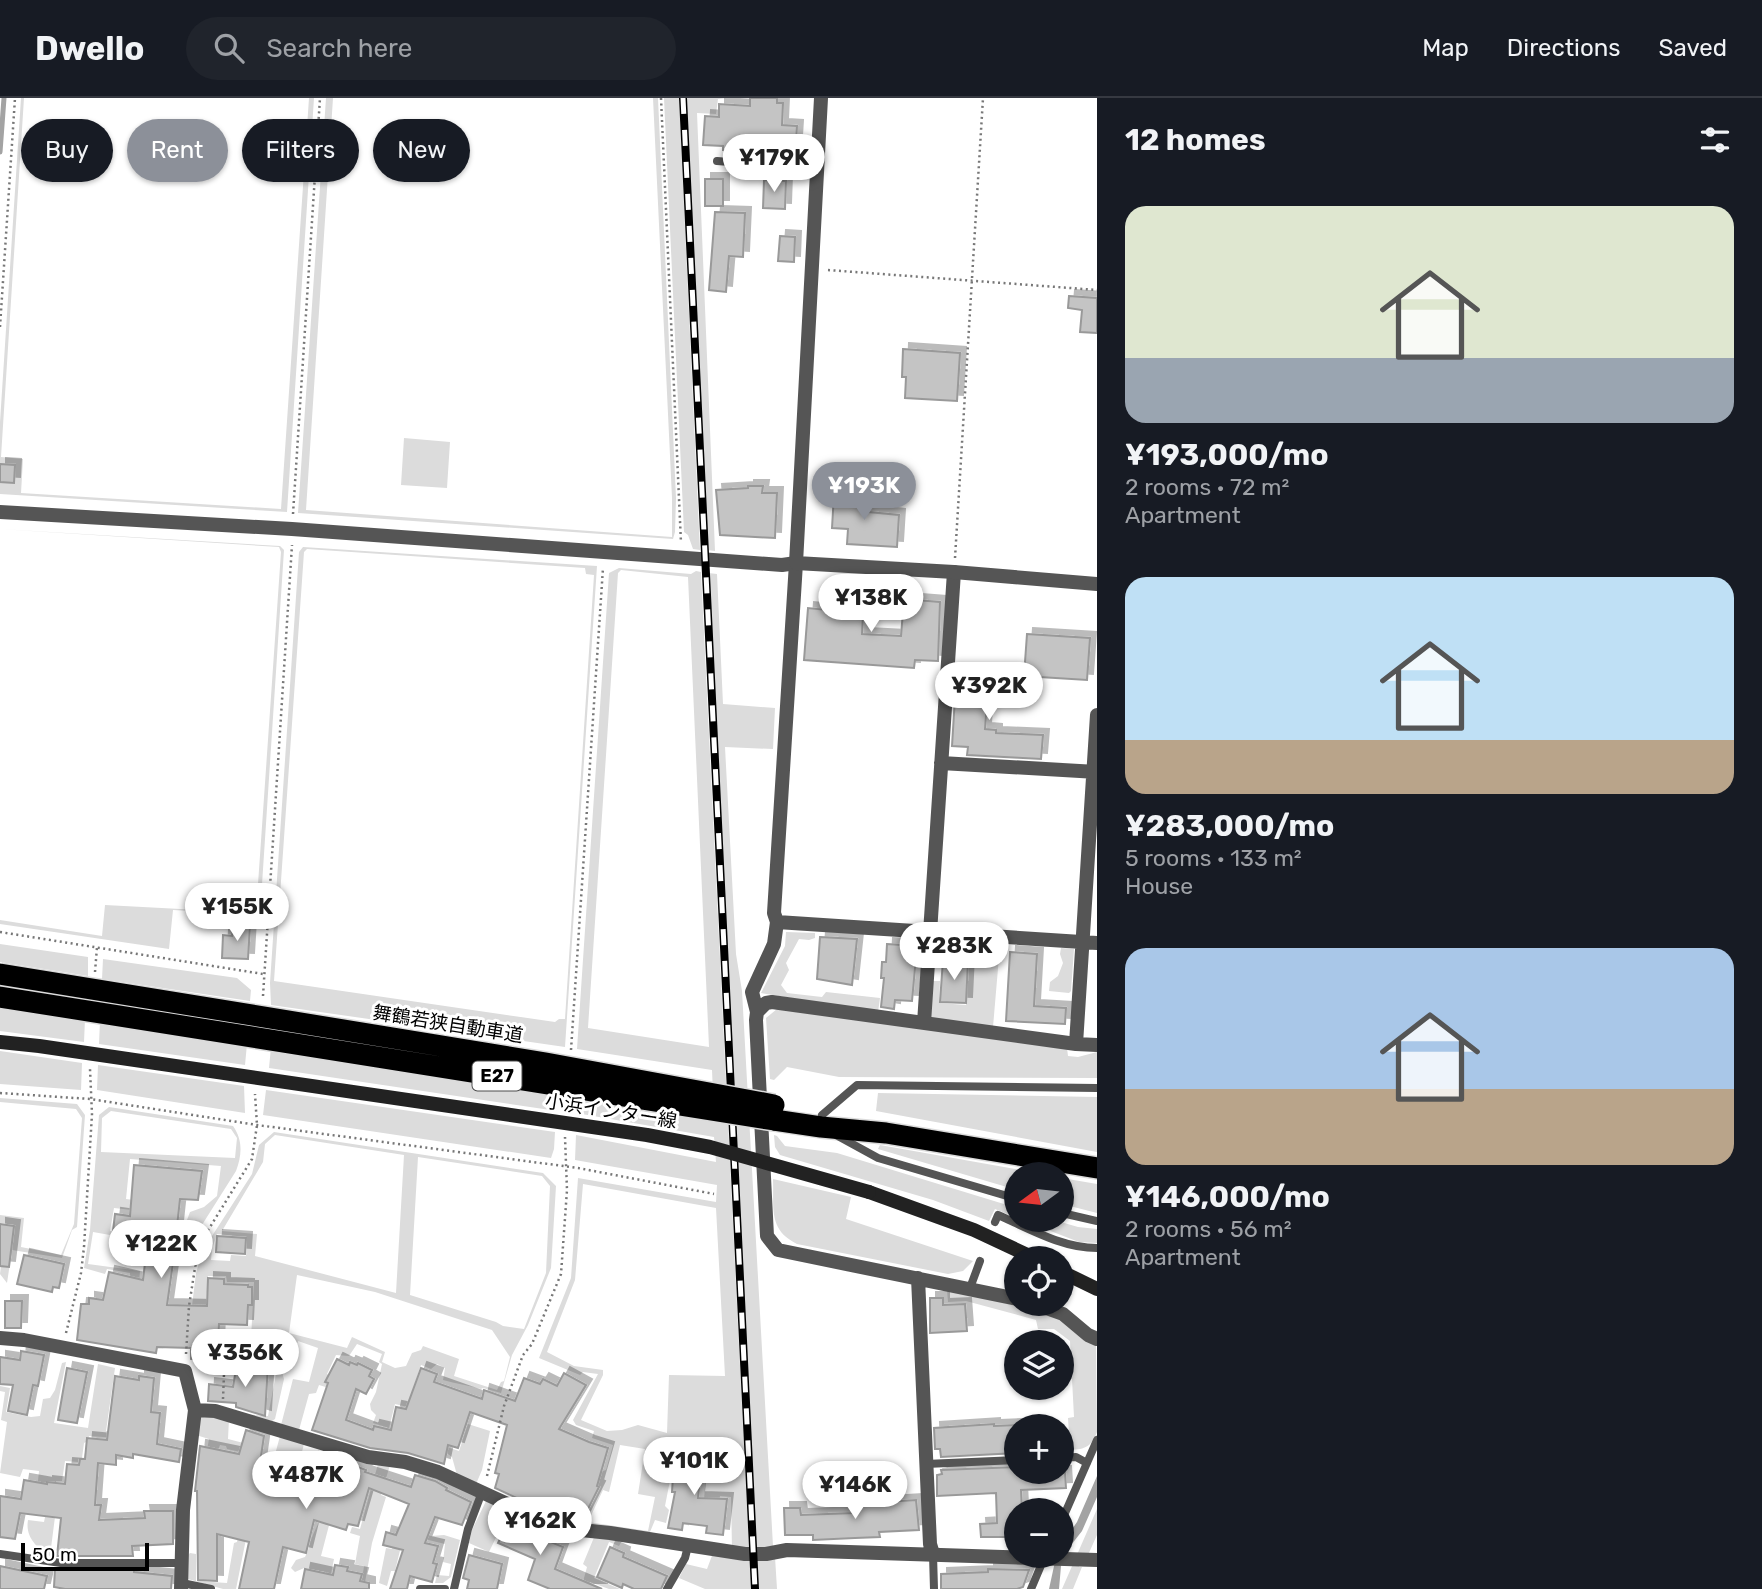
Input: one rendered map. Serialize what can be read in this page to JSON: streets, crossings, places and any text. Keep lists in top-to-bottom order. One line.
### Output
{"streets":{"highway":["舞鶴若狭自動車道","E27"],"main road":["小浜インター線"]},"scale_bar":"50 m","north":"left","page":{"header":"Dwello","search":"Search here","nav":["Map","Directions","Saved"],"heading":"12 homes","chip":["Buy","Rent","Filters","New"],"price":["¥179K","¥193K","¥138K","¥392K","¥155K","¥283K","¥122K","¥356K","¥101K","¥487K","¥146K","¥162K"],"list":[{"name":"¥193,000/mo","note":"2 rooms · 72 m² · Apartment"},{"name":"¥283,000/mo","note":"5 rooms · 133 m² · House"},{"name":"¥146,000/mo","note":"2 rooms · 56 m² · Apartment"}],"map_buttons":["+","−"],"scale":"50 m"}}
